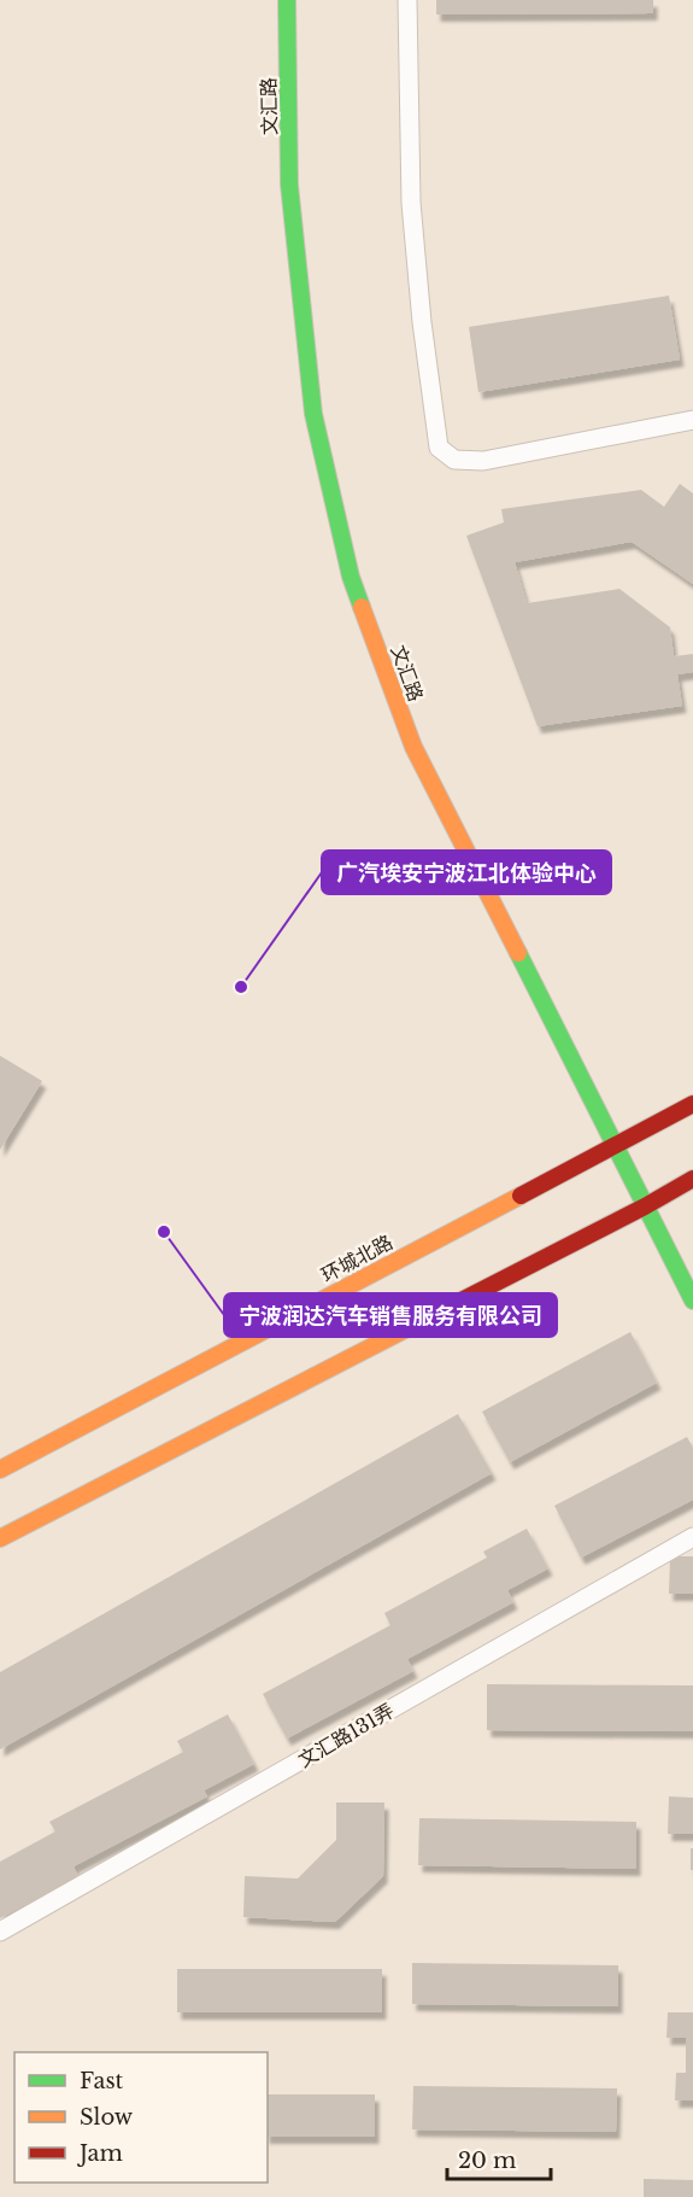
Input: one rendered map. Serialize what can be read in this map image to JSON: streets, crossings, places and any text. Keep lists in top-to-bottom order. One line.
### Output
{"streets":{"main road":["文汇路","环城北路"],"lane":["文汇路131弄"]},"crossings":[["文汇路","环城北路"]],"places":["广汽埃安宁波江北体验中心","宁波润达汽车销售服务有限公司"],"legend":["Fast","Slow","Jam"],"scale_bar":"20 m"}
